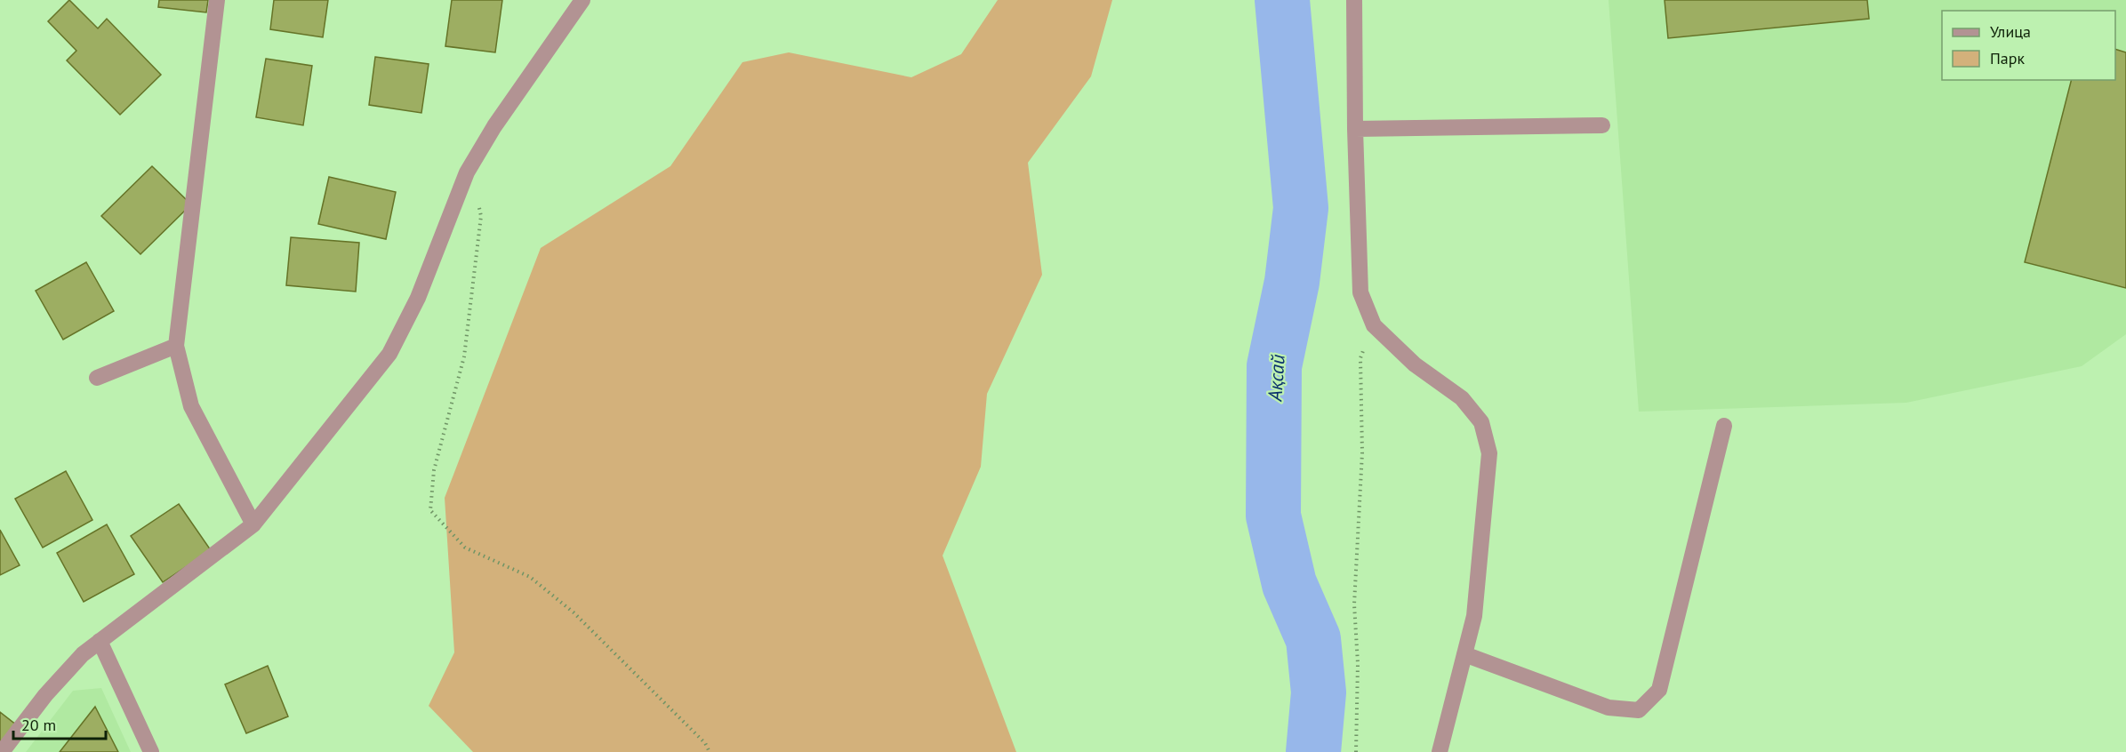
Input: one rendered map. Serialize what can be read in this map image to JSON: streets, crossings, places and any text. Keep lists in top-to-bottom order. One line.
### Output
{"water":["Ақсай"],"legend":["Улица","Парк"],"scale_bar":"20 m"}
